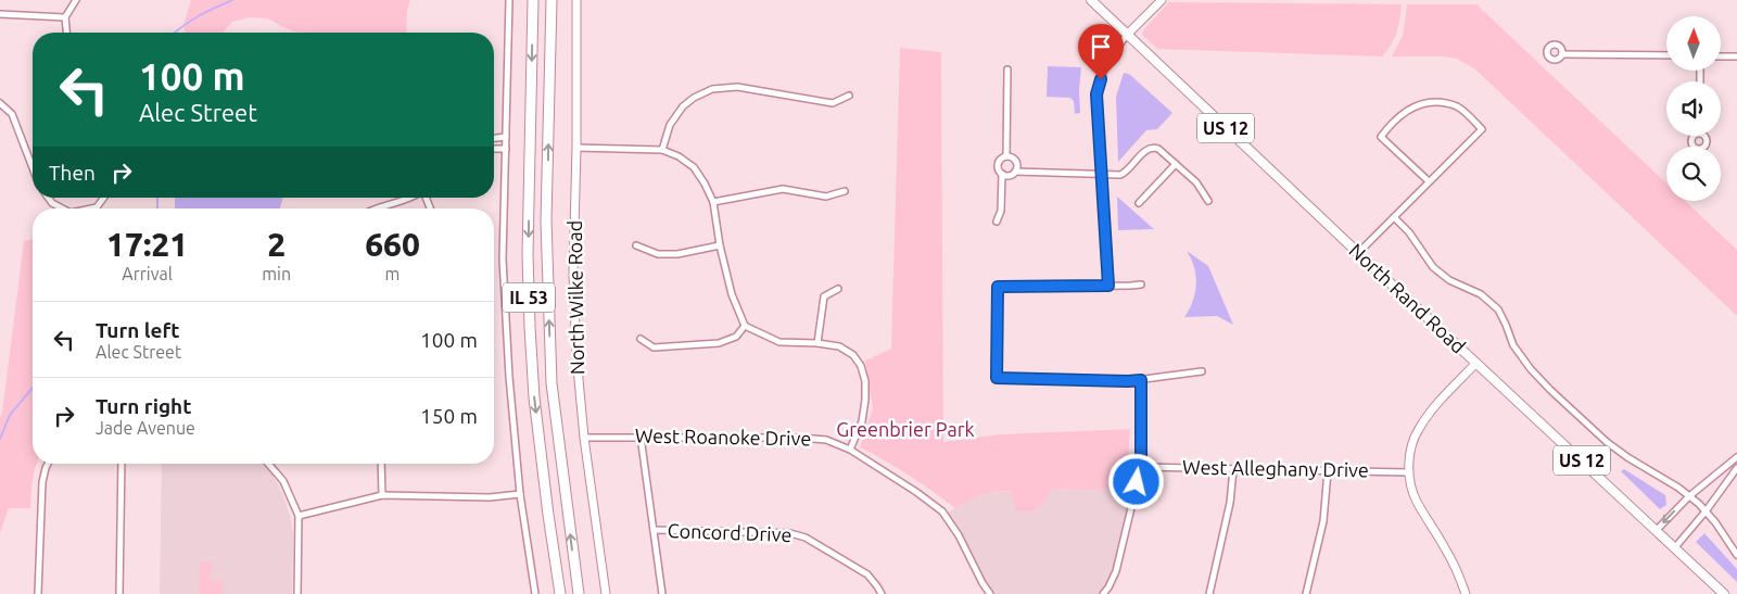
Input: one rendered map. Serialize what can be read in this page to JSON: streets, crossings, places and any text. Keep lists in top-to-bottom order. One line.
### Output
{"streets":{"highway":["IL 53"],"main road":["US 12","North Rand Road"],"street":["North Wilke Road","West Roanoke Drive","West Alleghany Drive","Concord Drive"]},"crossings":[["North Wilke Road","West Roanoke Drive"]],"parks":["Greenbrier Park"],"north":"top","page":{"turn":["100 m","Alec Street"],"then":"Then","eta":["17:21","Arrival","2","min","660","m"],"list":[{"name":"Turn left","note":"Alec Street","value":"100 m"},{"name":"Turn right","note":"Jade Avenue","value":"150 m"}]}}
